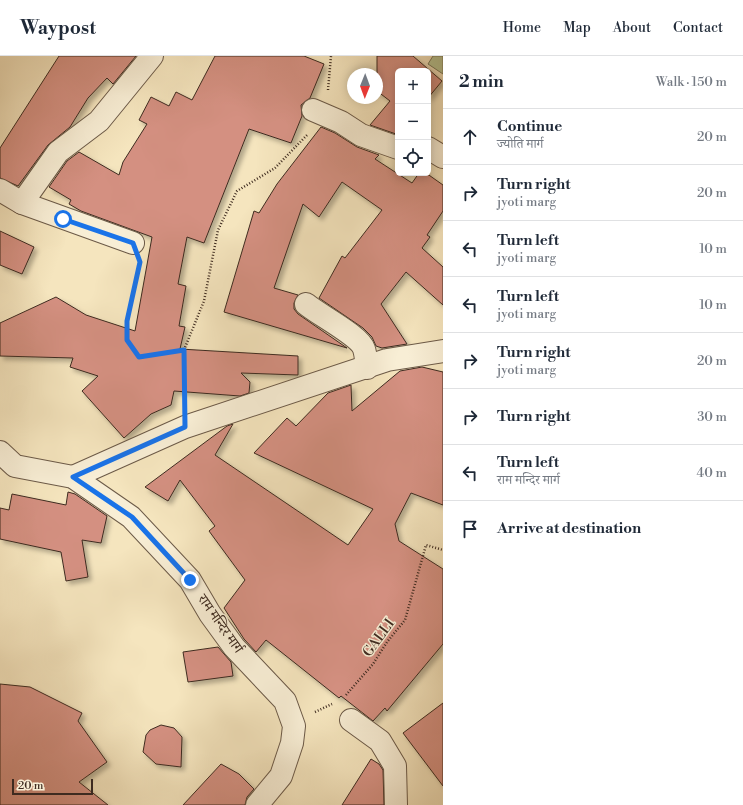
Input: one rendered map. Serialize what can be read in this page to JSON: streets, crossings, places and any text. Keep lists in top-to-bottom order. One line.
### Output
{"streets":{"street":["राम मन्दिर मार्ग"],"path":["GALLI"]},"scale_bar":"20 m","north":"bottom","page":{"header":"Waypost","nav":["Home","Map","About","Contact"],"heading":["2 min","Walk · 150 m"],"map_buttons":["+","−"],"list":[["Continue","ज्योति मार्ग","20 m"],["Turn right","jyoti marg","20 m"],["Turn left","jyoti marg","10 m"],["Turn left","jyoti marg","10 m"],["Turn right","jyoti marg","20 m"],["Turn right","30 m"],["Turn left","राम मन्दिर मार्ग","40 m"],"Arrive at destination"],"scale":"20 m"}}
